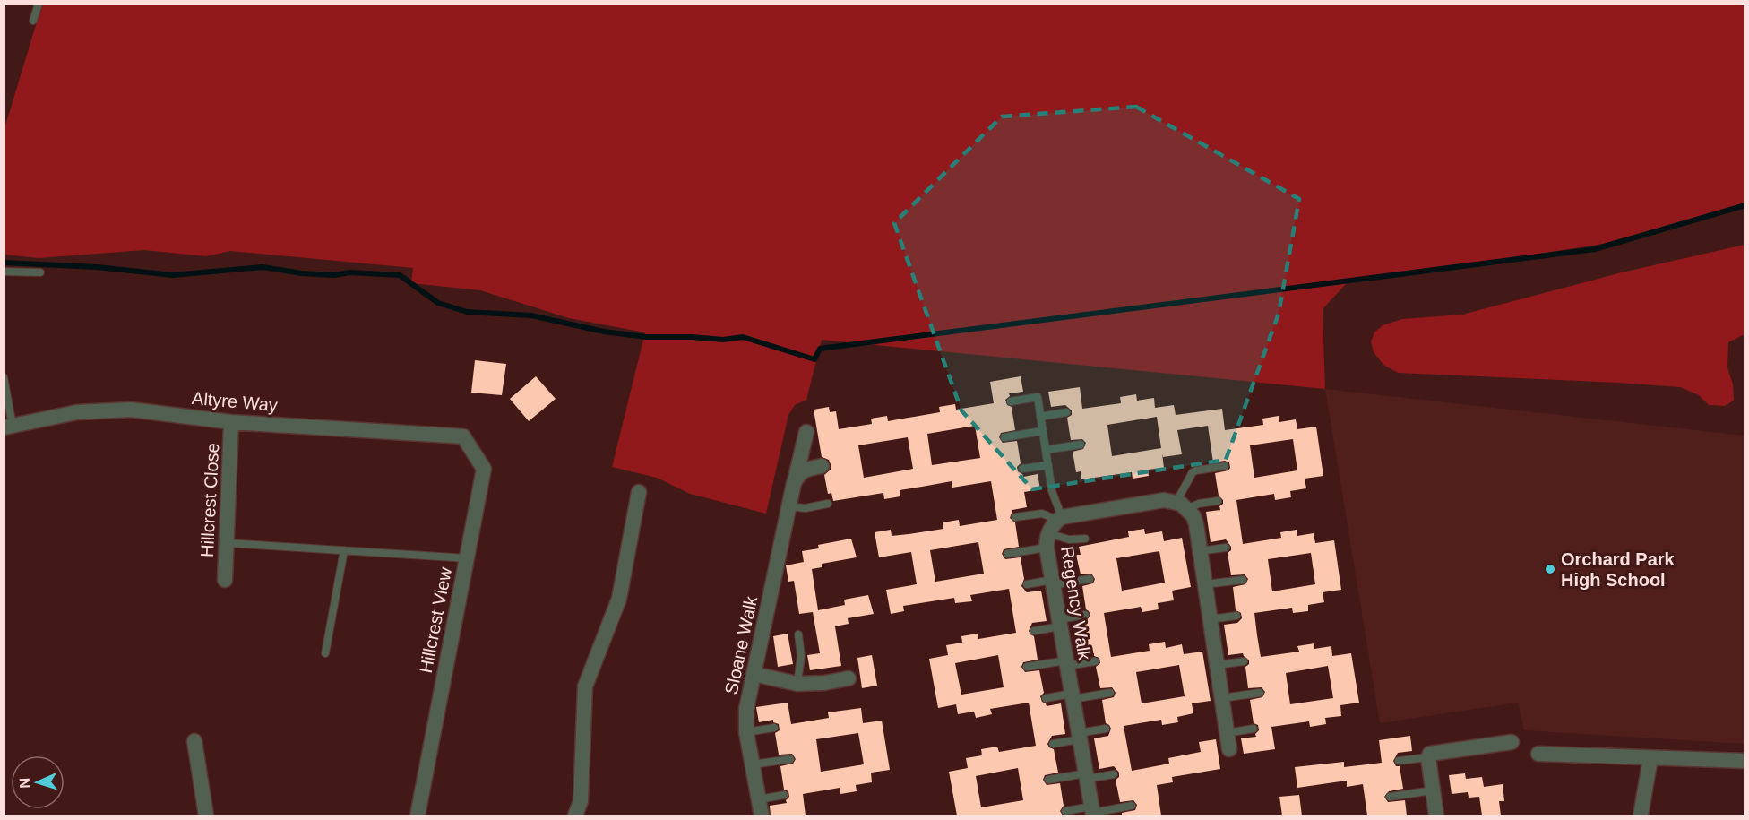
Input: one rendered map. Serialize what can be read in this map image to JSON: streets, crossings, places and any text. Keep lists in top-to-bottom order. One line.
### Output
{"streets":{"street":["Altyre Way","Hillcrest Close","Regency Walk","Hillcrest View","Sloane Walk"]},"crossings":[["Altyre Way","Hillcrest Close"],["Altyre Way","Hillcrest View"]],"places":["Orchard Park High School"],"north":"left"}
